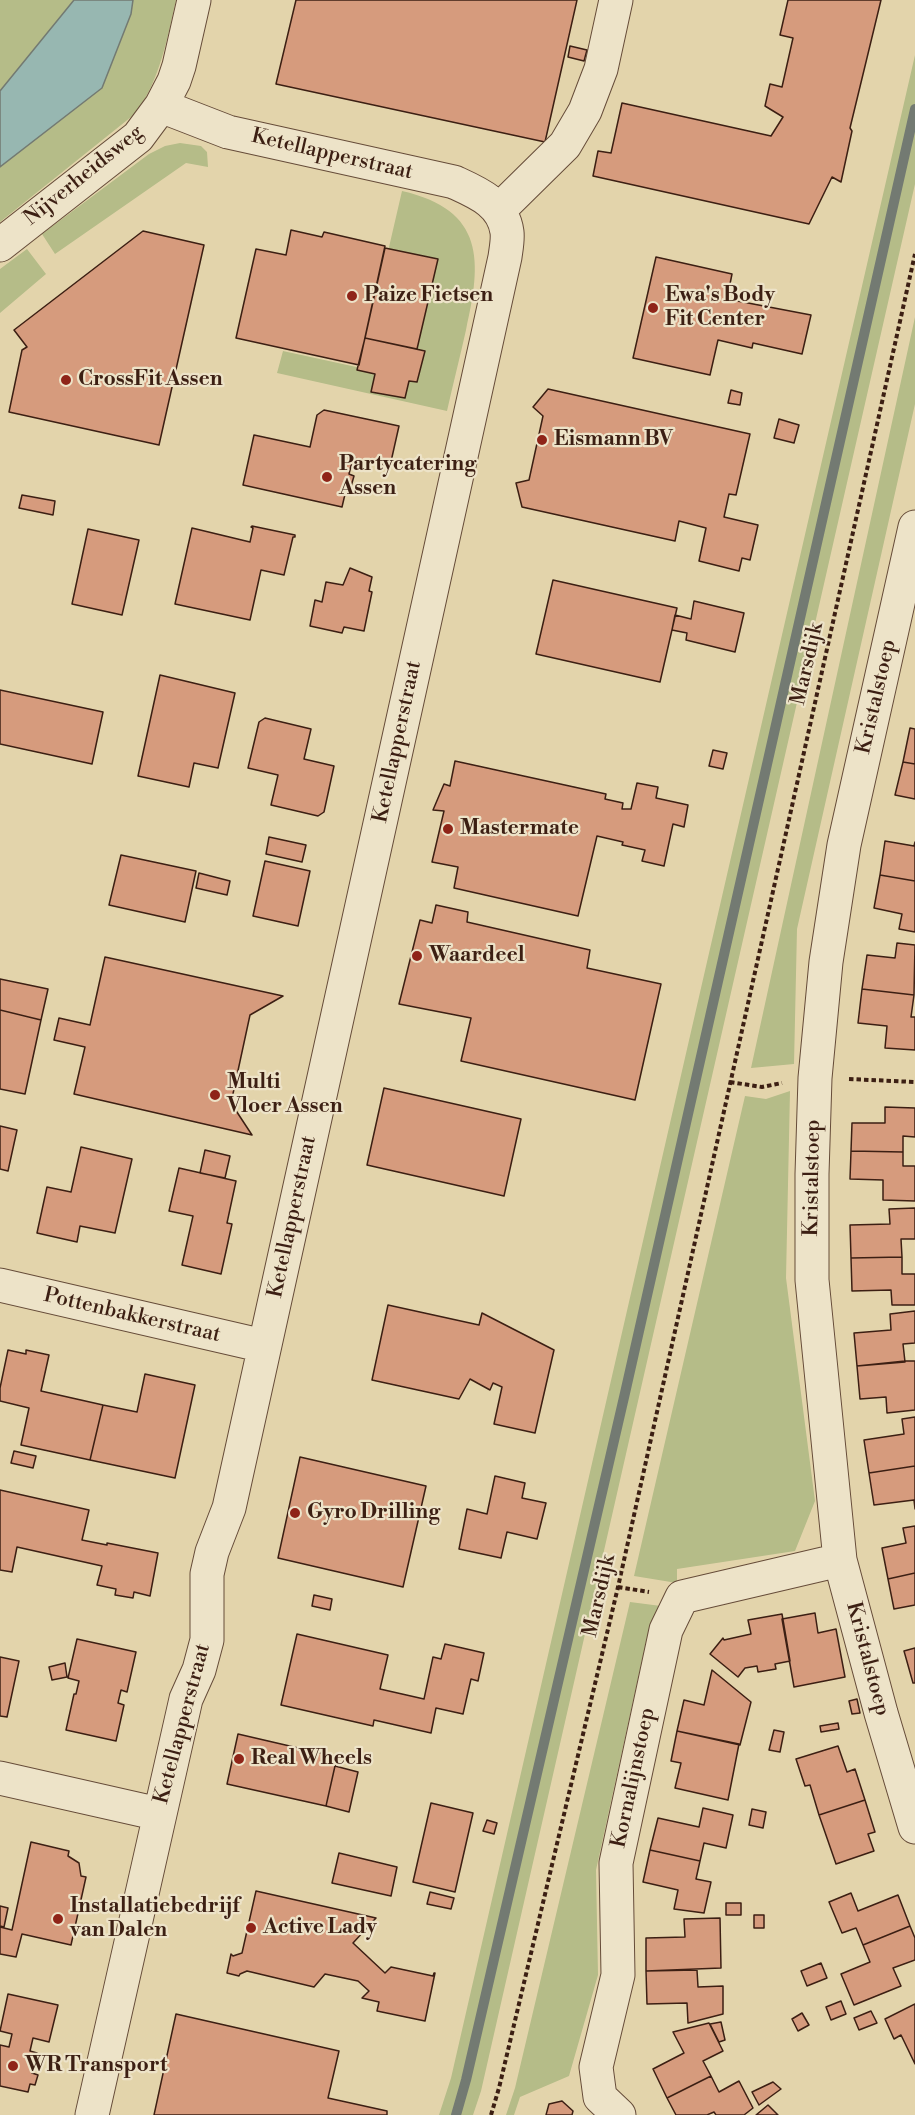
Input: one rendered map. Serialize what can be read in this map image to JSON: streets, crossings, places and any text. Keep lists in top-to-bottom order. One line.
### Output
{"streets":{"street":["Ketellapperstraat","Nijverheidsweg","Kristalstoep","Pottenbakkerstraat","Kornalijnstoep"],"path":["Marsdijk"]},"crossings":[["Ketellapperstraat","Nijverheidsweg"],["Ketellapperstraat","Pottenbakkerstraat"],["Kristalstoep","Kornalijnstoep"]],"places":["Paize Fietsen","Ewa's Body Fit Center","CrossFit Assen","Eismann BV","Partycatering Assen","Mastermate","Waardeel","Multi Vloer Assen","Gyro Drilling","Real Wheels","Installatiebedrijf van Dalen","Active Lady","WR Transport"]}
